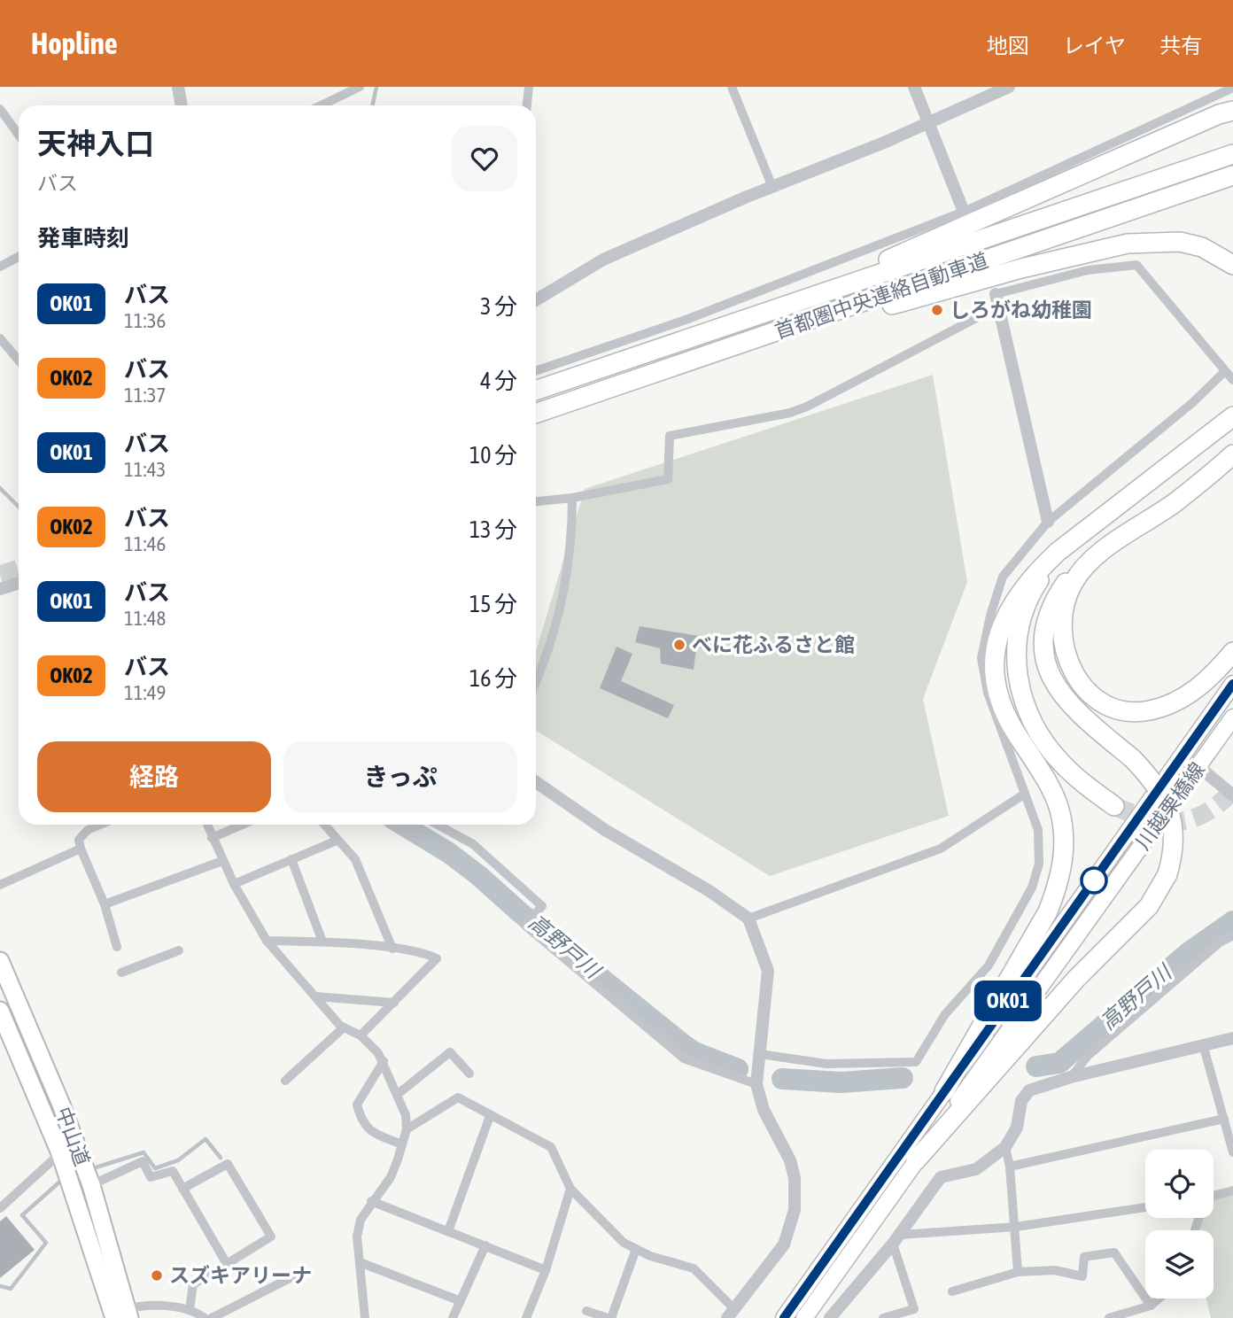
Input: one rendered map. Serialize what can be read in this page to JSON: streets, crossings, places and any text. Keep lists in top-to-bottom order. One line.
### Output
{"streets":{"highway":["首都圏中央連絡自動車道","中山道"],"main road":["川越栗橋線"]},"water":["高野戸川"],"places":["しろがね幼稚園","べに花ふるさと館","スズキアリーナ"],"lines":["bus line OK01"],"page":{"header":"Hopline","nav":["地図","レイヤ","共有"],"on_map":"OK01","heading":[["天神入口","バス"],"発車時刻"],"list":[{"mark":"OK01","name":"バス","note":"11:36","value":"3 分"},{"mark":"OK02","name":"バス","note":"11:37","value":"4 分"},{"mark":"OK01","name":"バス","note":"11:43","value":"10 分"},{"mark":"OK02","name":"バス","note":"11:46","value":"13 分"},{"mark":"OK01","name":"バス","note":"11:48","value":"15 分"},{"mark":"OK02","name":"バス","note":"11:49","value":"16 分"}],"buttons":["経路","きっぷ"]}}
